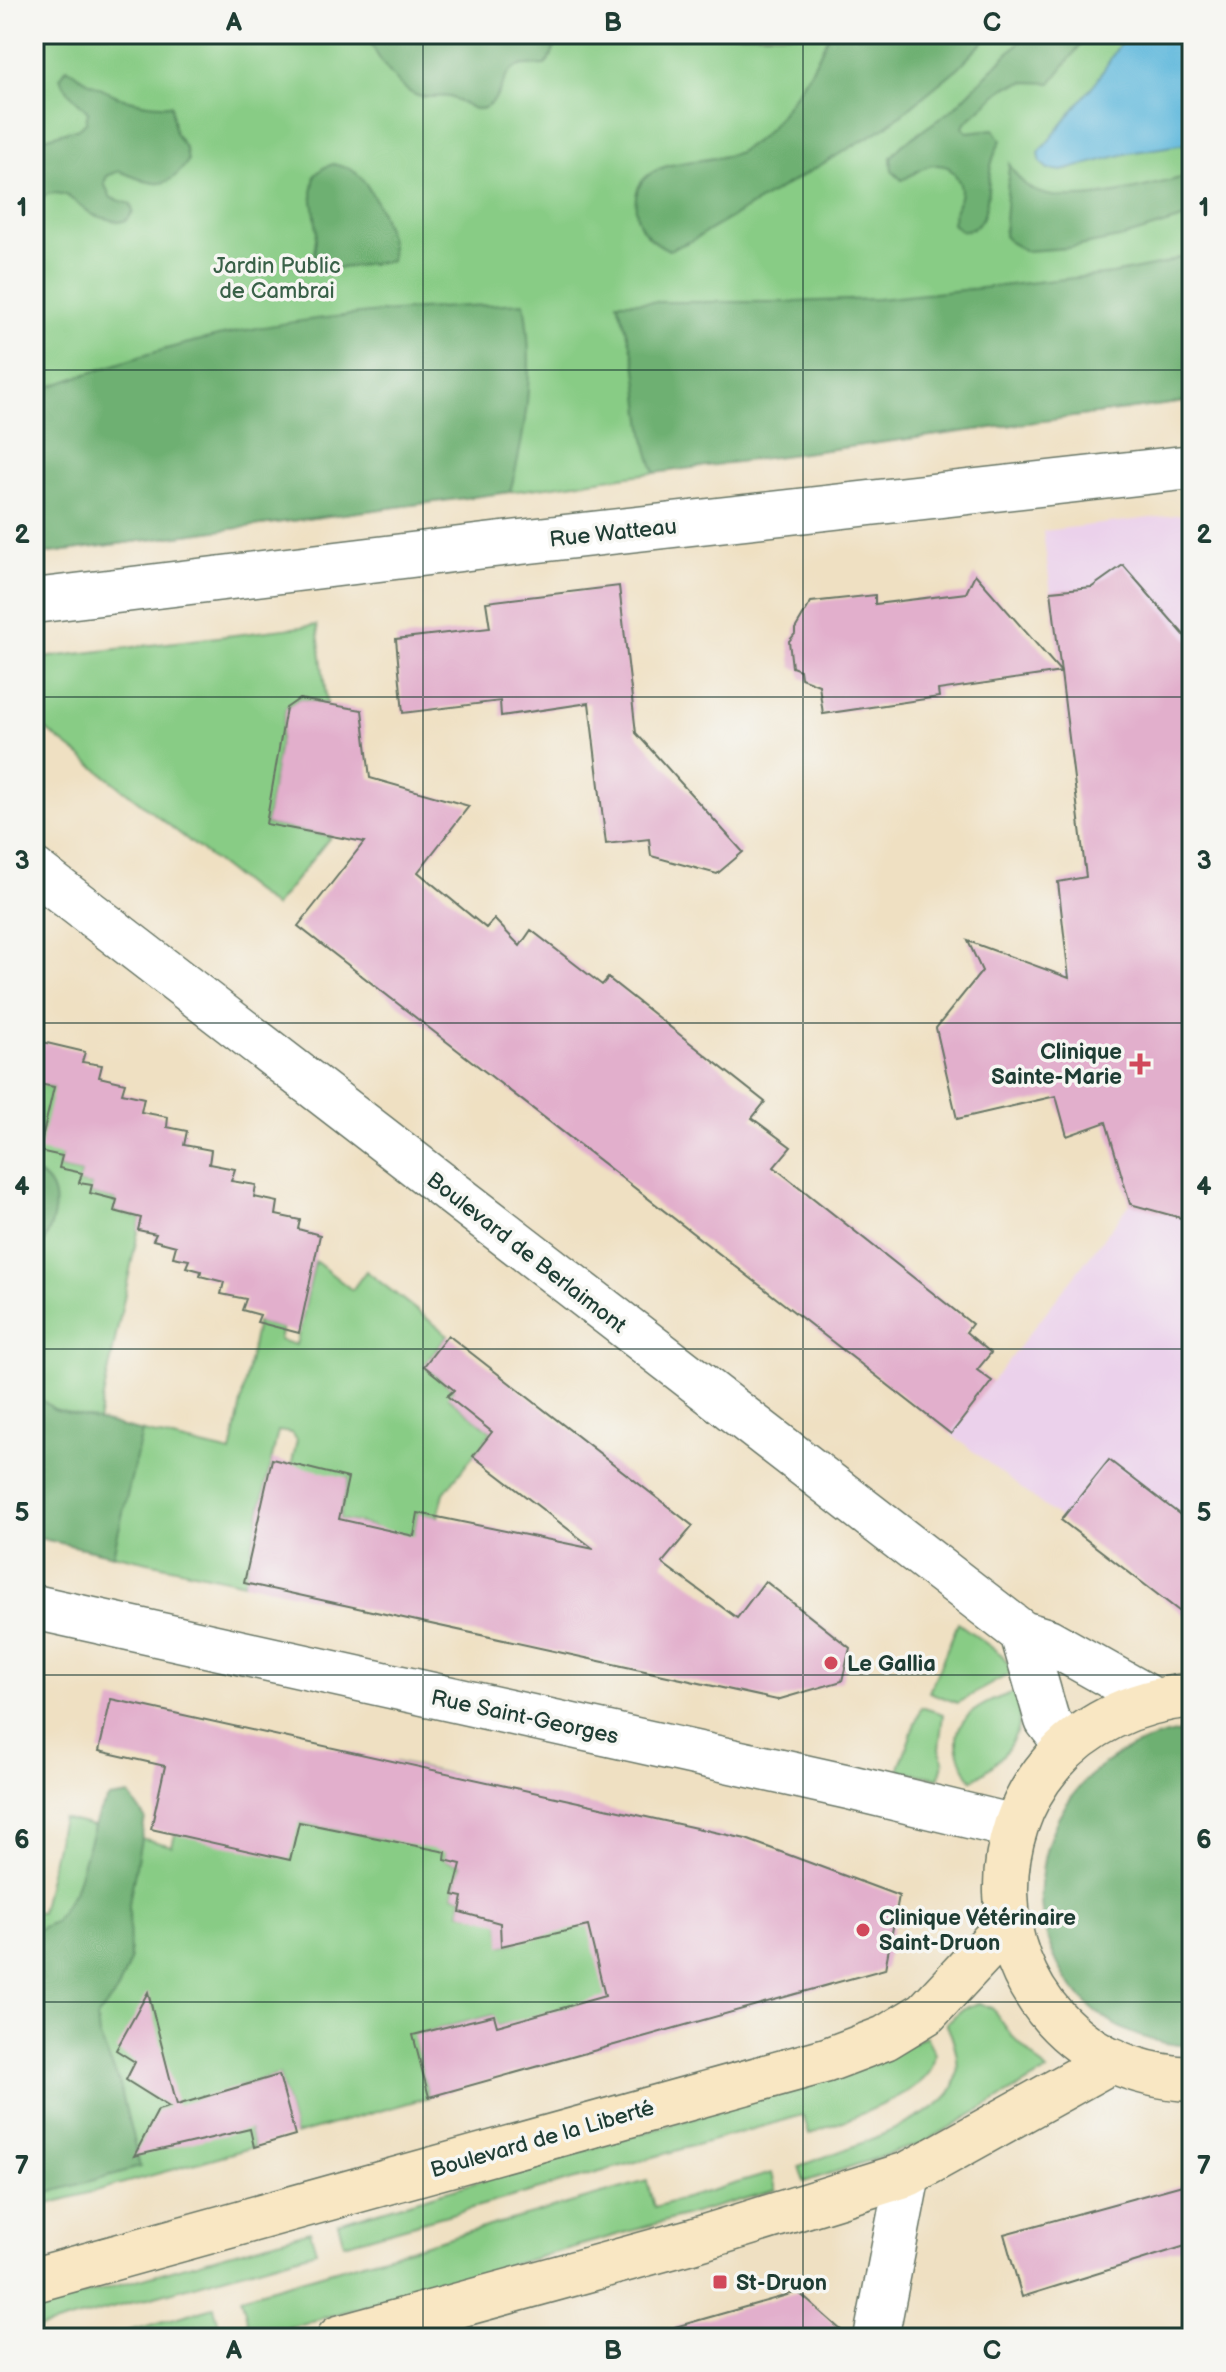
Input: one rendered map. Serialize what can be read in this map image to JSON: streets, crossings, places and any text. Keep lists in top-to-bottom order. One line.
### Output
{"streets":{"main road":["Boulevard de la Liberté"],"street":["Rue Watteau","Boulevard de Berlaimont","Rue Saint-Georges"]},"parks":["Jardin Public de Cambrai"],"places":{"health":["Clinique Sainte-Marie"],"other":["Le Gallia","Clinique Vétérinaire Saint-Druon"],"transit":["St-Druon"]},"grid":{"columns":["A","B","C"],"rows":["1","2","3","4","5","6","7"]}}
